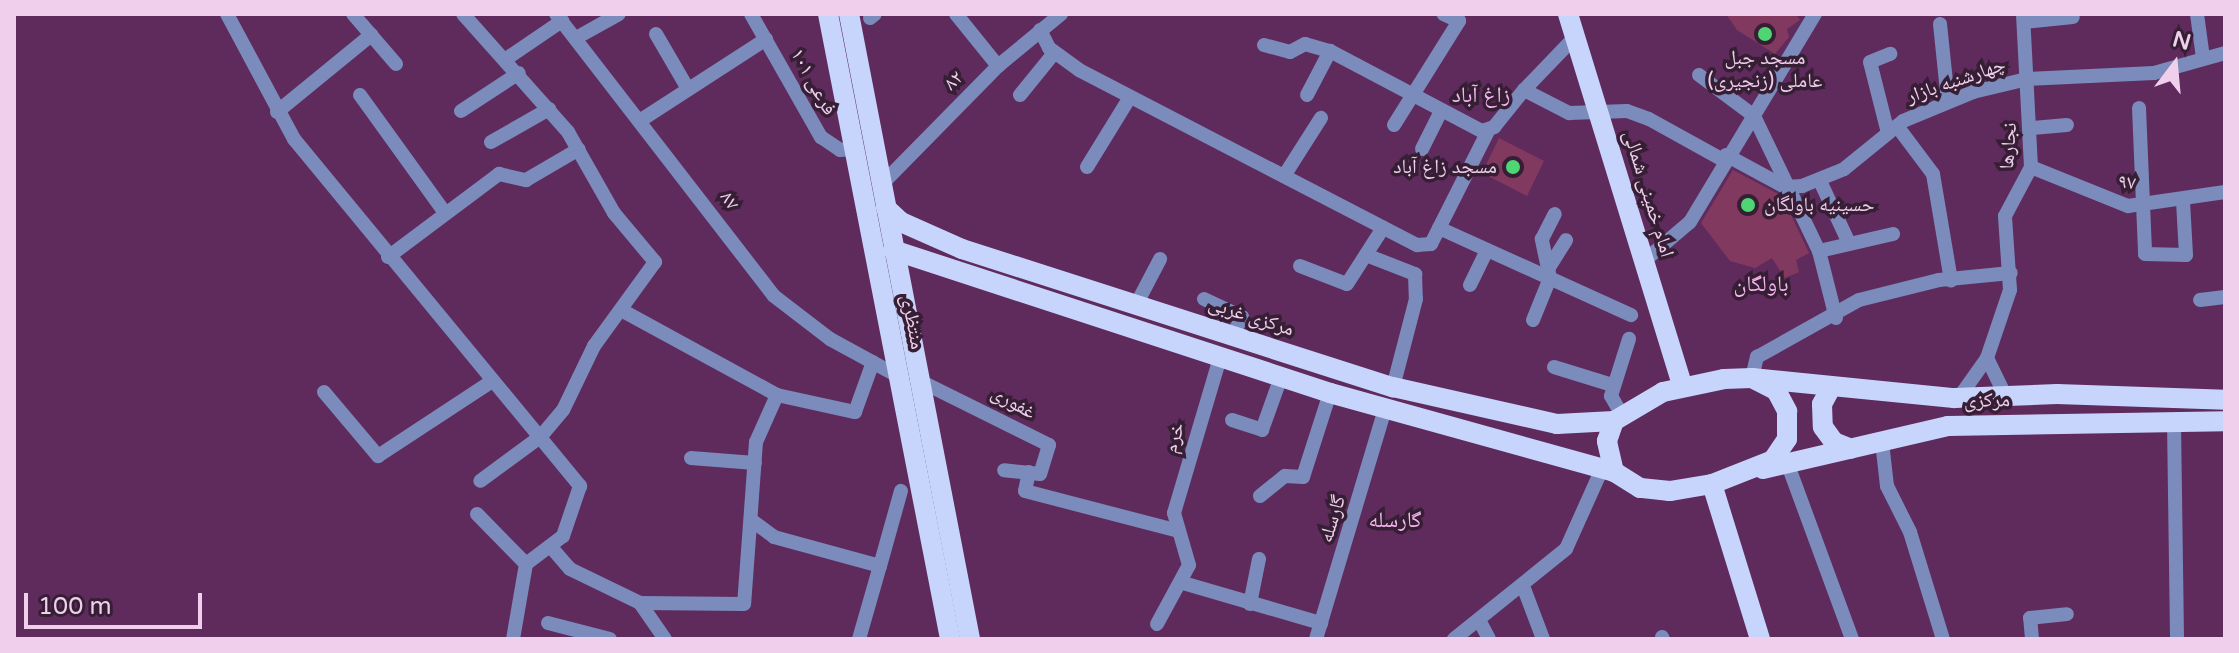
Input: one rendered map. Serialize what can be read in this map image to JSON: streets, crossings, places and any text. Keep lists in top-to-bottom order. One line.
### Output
{"streets":{"main road":["امام خمینی شمالی","مرکزی غربی","منتظری","مرکزی"],"street":["۸۲","چهارشنبه بازار","فرعی ۱۰۱","نجارها","۹۷","۸۷","غفوری","خرم","گارسله"]},"crossings":[["۸۲","منتظری"],["چهارشنبه بازار","نجارها"],["فرعی ۱۰۱","منتظری"],["نجارها","۹۷"],["امام خمینی شمالی","مرکزی غربی"],["امام خمینی شمالی","مرکزی"],["۸۷","منتظری"],["مرکزی غربی","منتظری"],["مرکزی غربی","مرکزی"],["منتظری","غفوری"]],"districts":["زاغ آباد","باولگان","گارسله"],"places":["مسجد جبل عاملی (زنجیری)","مسجد زاغ آباد","حسینیه باولگان"],"scale_bar":"100 m","north":"top"}
